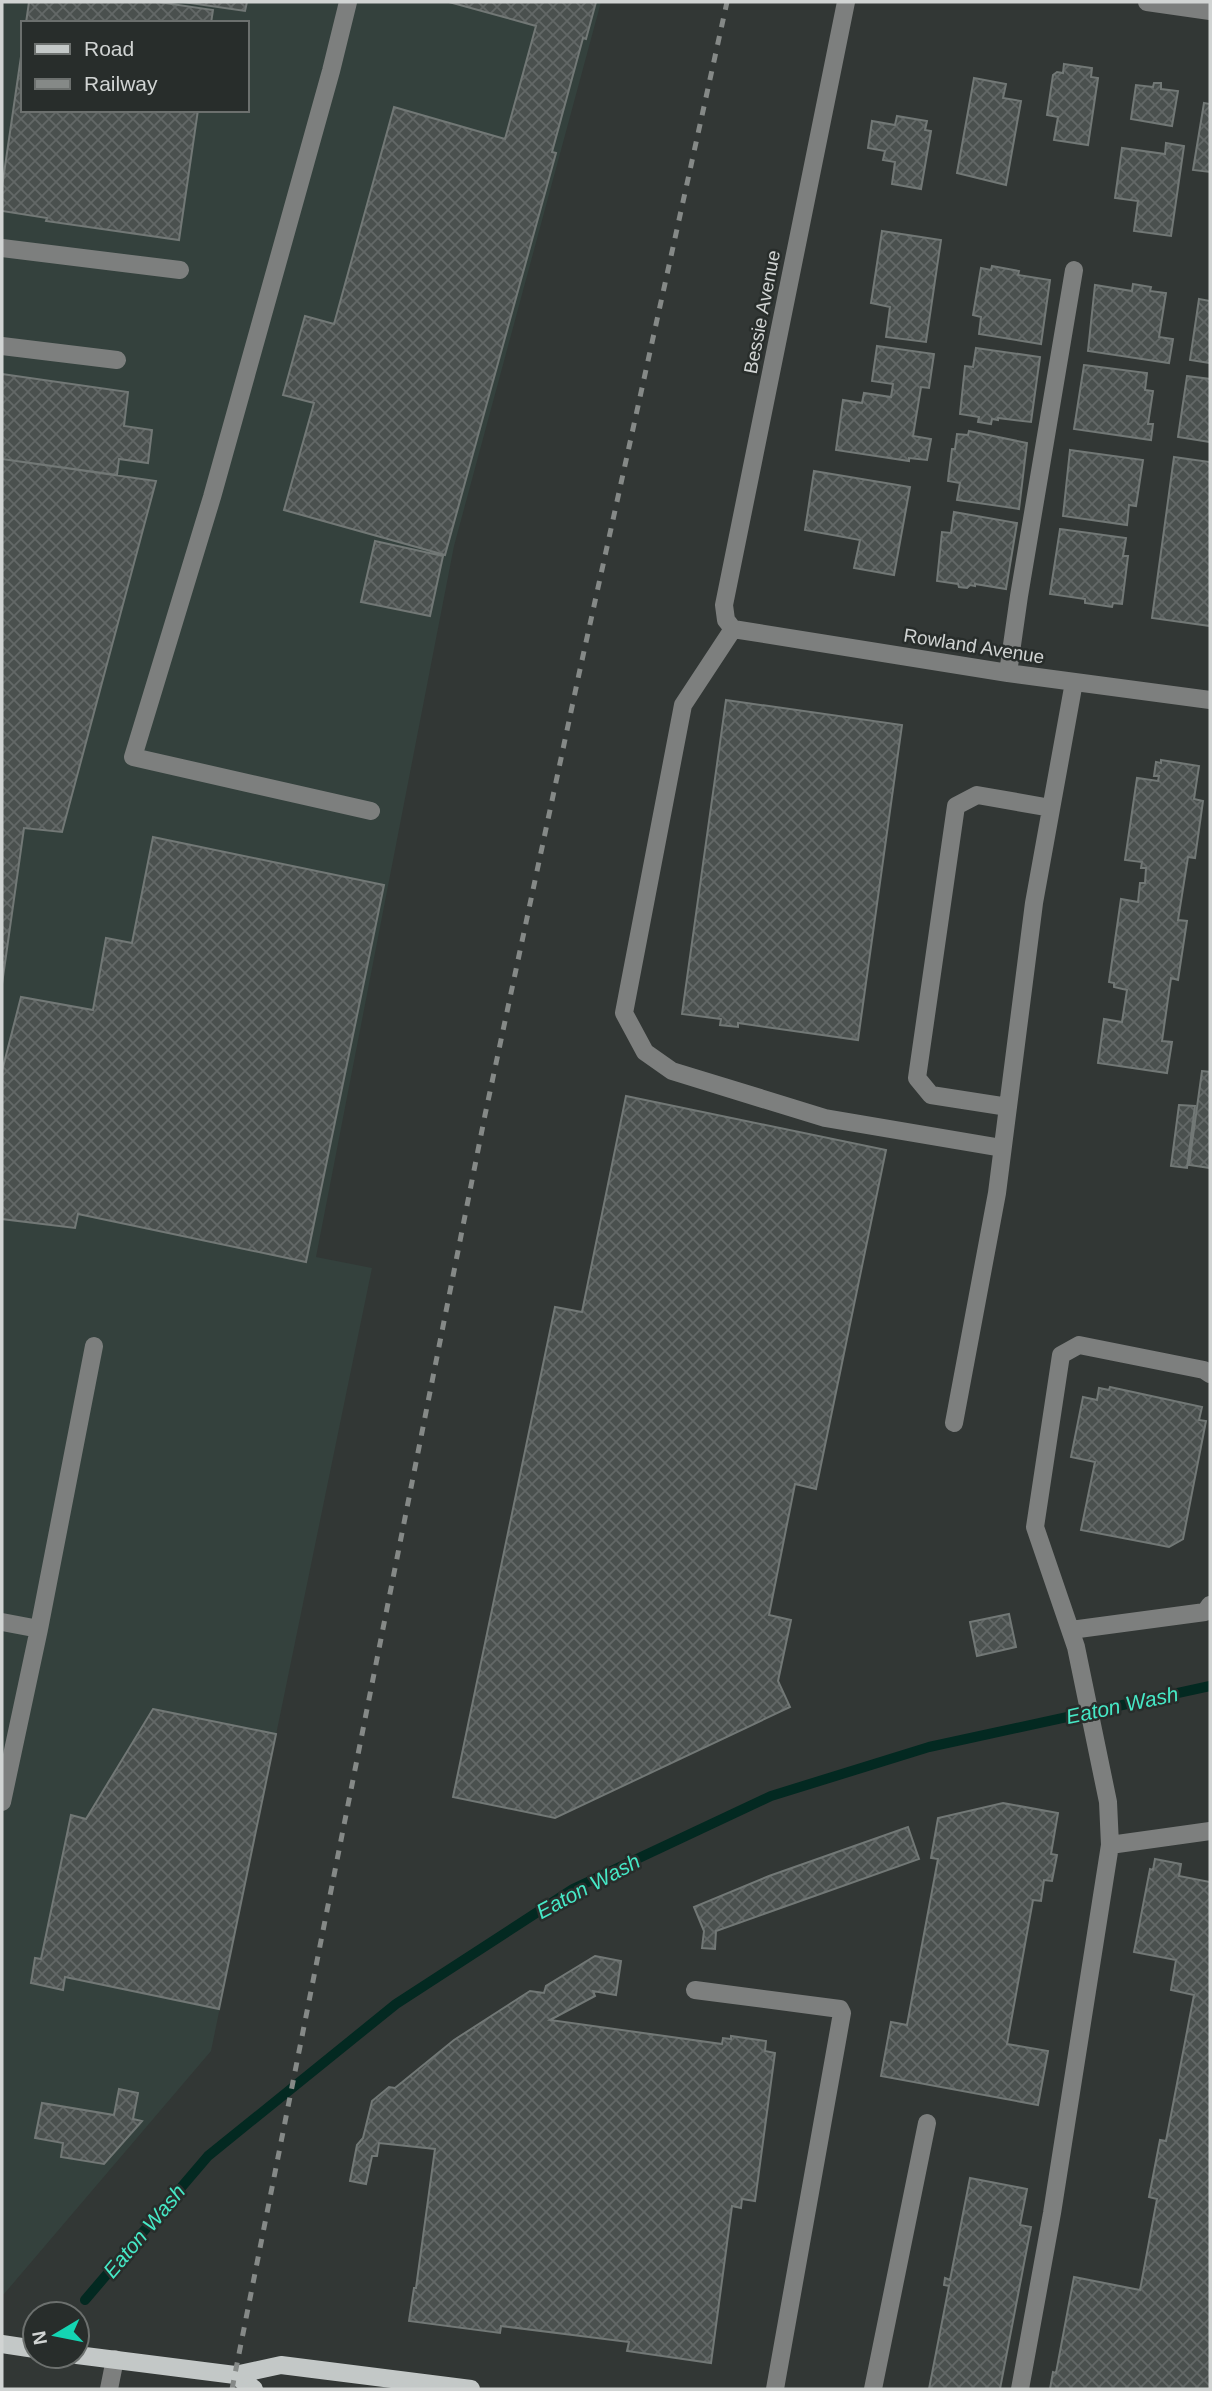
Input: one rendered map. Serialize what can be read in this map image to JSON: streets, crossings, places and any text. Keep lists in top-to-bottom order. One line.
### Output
{"streets":{"street":["Bessie Avenue","Rowland Avenue"]},"crossings":[["Bessie Avenue","Rowland Avenue"]],"water":["Eaton Wash"],"legend":["Road","Railway"],"north":"left"}
